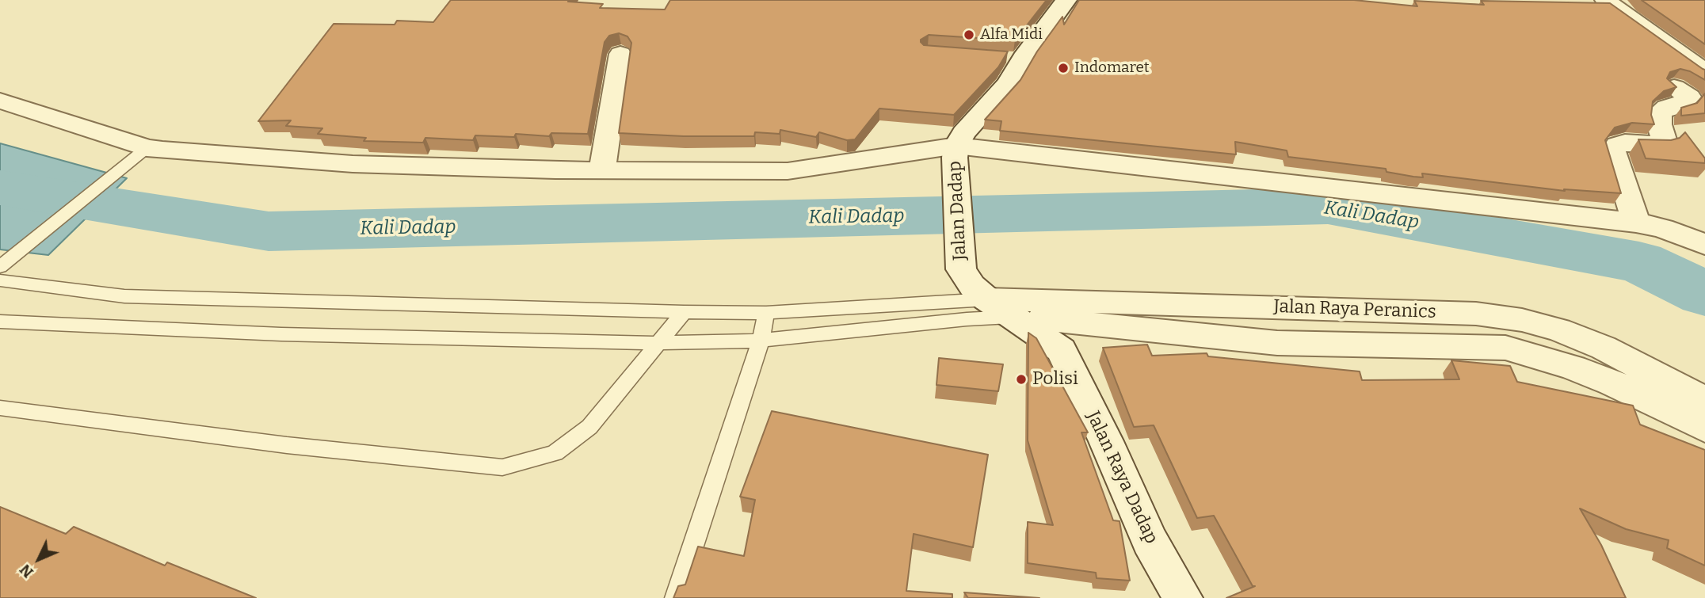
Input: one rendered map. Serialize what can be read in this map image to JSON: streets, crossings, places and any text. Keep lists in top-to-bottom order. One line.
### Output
{"streets":{"street":["Jalan Dadap","Jalan Raya Peranics","Jalan Raya Dadap"]},"crossings":[["Jalan Dadap","Jalan Raya Peranics"],["Jalan Dadap","Jalan Raya Dadap"],["Jalan Raya Peranics","Jalan Raya Dadap"]],"water":["Kali Dadap"],"places":["Alfa Midi","Indomaret","Polisi"],"north":"bottom left"}
